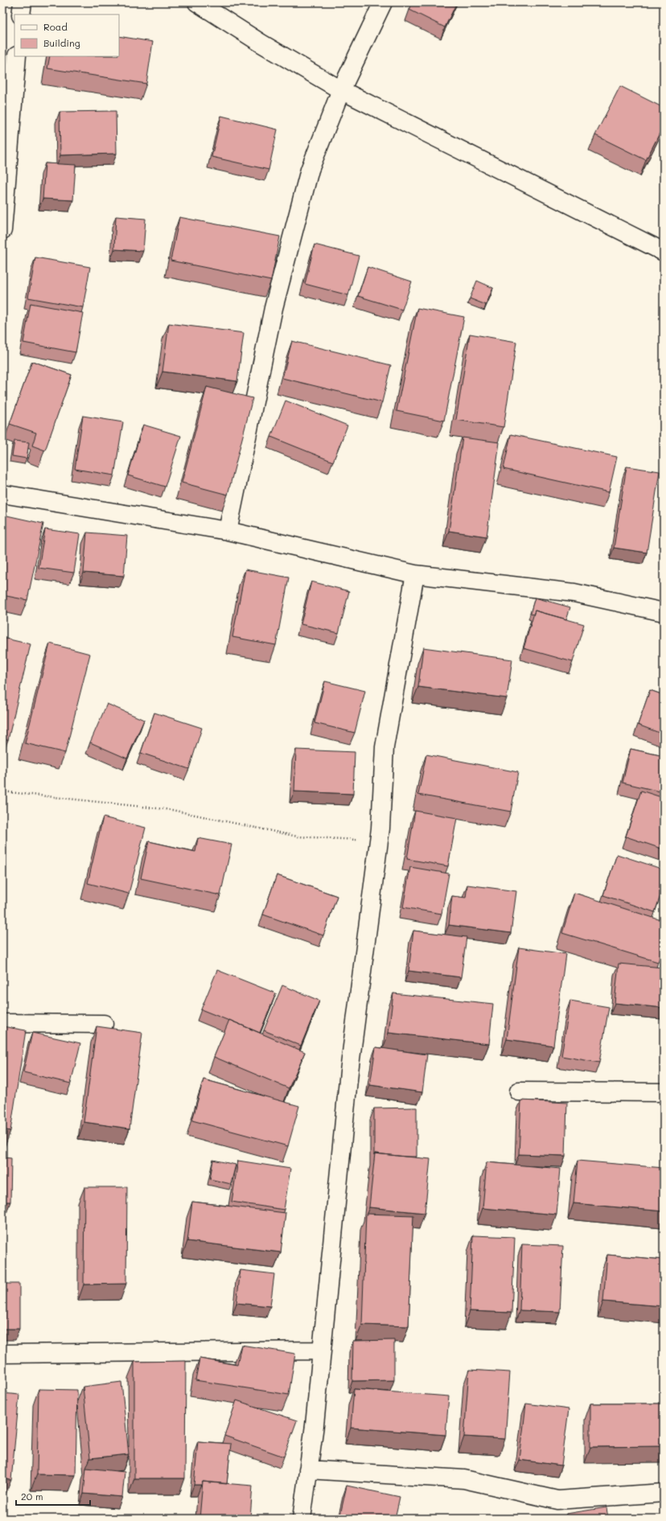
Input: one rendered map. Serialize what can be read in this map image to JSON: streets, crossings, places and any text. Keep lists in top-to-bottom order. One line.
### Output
{"legend":["Road","Building"],"scale_bar":"20 m"}
